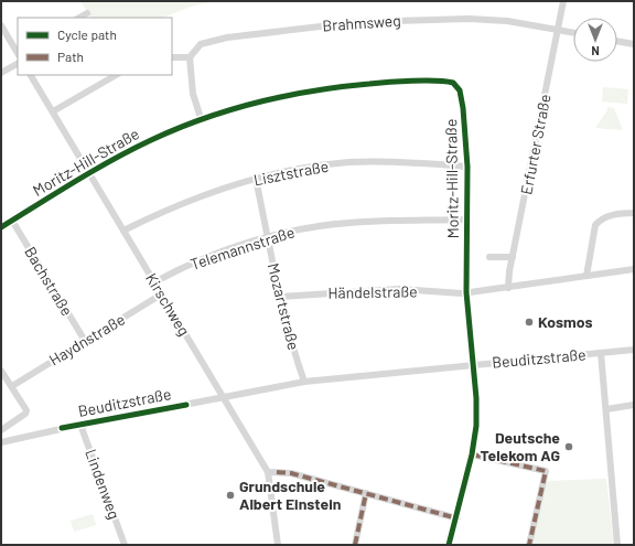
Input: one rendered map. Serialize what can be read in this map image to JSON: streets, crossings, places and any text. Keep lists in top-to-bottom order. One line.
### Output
{"streets":{"street":["Brahmsweg","Erfurter Straße","Moritz-Hill-Straße","Lisztstraße","Telemannstraße","Bachstraße","Händelstraße","Kirschweg","Mozartstraße","Haydnstraße","Beuditzstraße","Lindenweg"]},"crossings":[["Brahmsweg","Erfurter Straße"],["Erfurter Straße","Händelstraße"],["Moritz-Hill-Straße","Lisztstraße"],["Moritz-Hill-Straße","Telemannstraße"],["Moritz-Hill-Straße","Bachstraße"],["Moritz-Hill-Straße","Händelstraße"],["Moritz-Hill-Straße","Kirschweg"],["Moritz-Hill-Straße","Beuditzstraße"],["Lisztstraße","Kirschweg"],["Lisztstraße","Mozartstraße"],["Telemannstraße","Kirschweg"],["Telemannstraße","Mozartstraße"],["Bachstraße","Haydnstraße"],["Händelstraße","Mozartstraße"],["Kirschweg","Haydnstraße"],["Kirschweg","Beuditzstraße"],["Mozartstraße","Beuditzstraße"],["Beuditzstraße","Lindenweg"]],"places":["Kosmos","Deutsche Telekom AG","Grundschule Albert Einstein"],"legend":["Cycle path","Path"],"north":"bottom"}
